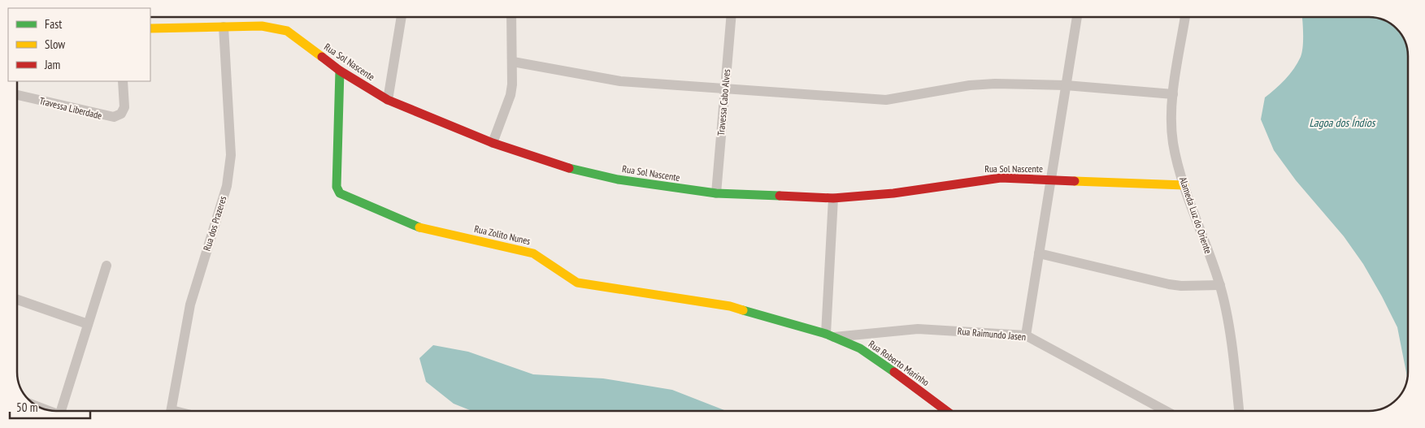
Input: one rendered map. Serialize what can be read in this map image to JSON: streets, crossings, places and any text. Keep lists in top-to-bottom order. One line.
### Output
{"streets":{"street":["Rua Sol Nascente","Travessa Cabo Alves","Travessa Liberdade","Alameda Luz do Oriente","Rua dos Prazeres","Rua Zolito Nunes","Rua Raimundo Jasen","Rua Roberto Marinho"]},"crossings":[["Rua Sol Nascente","Travessa Cabo Alves"],["Rua Sol Nascente","Alameda Luz do Oriente"],["Rua Sol Nascente","Rua dos Prazeres"],["Rua Sol Nascente","Rua Zolito Nunes"],["Rua Zolito Nunes","Rua Raimundo Jasen"],["Rua Zolito Nunes","Rua Roberto Marinho"],["Rua Raimundo Jasen","Rua Roberto Marinho"]],"water":["Lagoa dos Índios"],"legend":["Fast","Slow","Jam"],"scale_bar":"50 m"}
